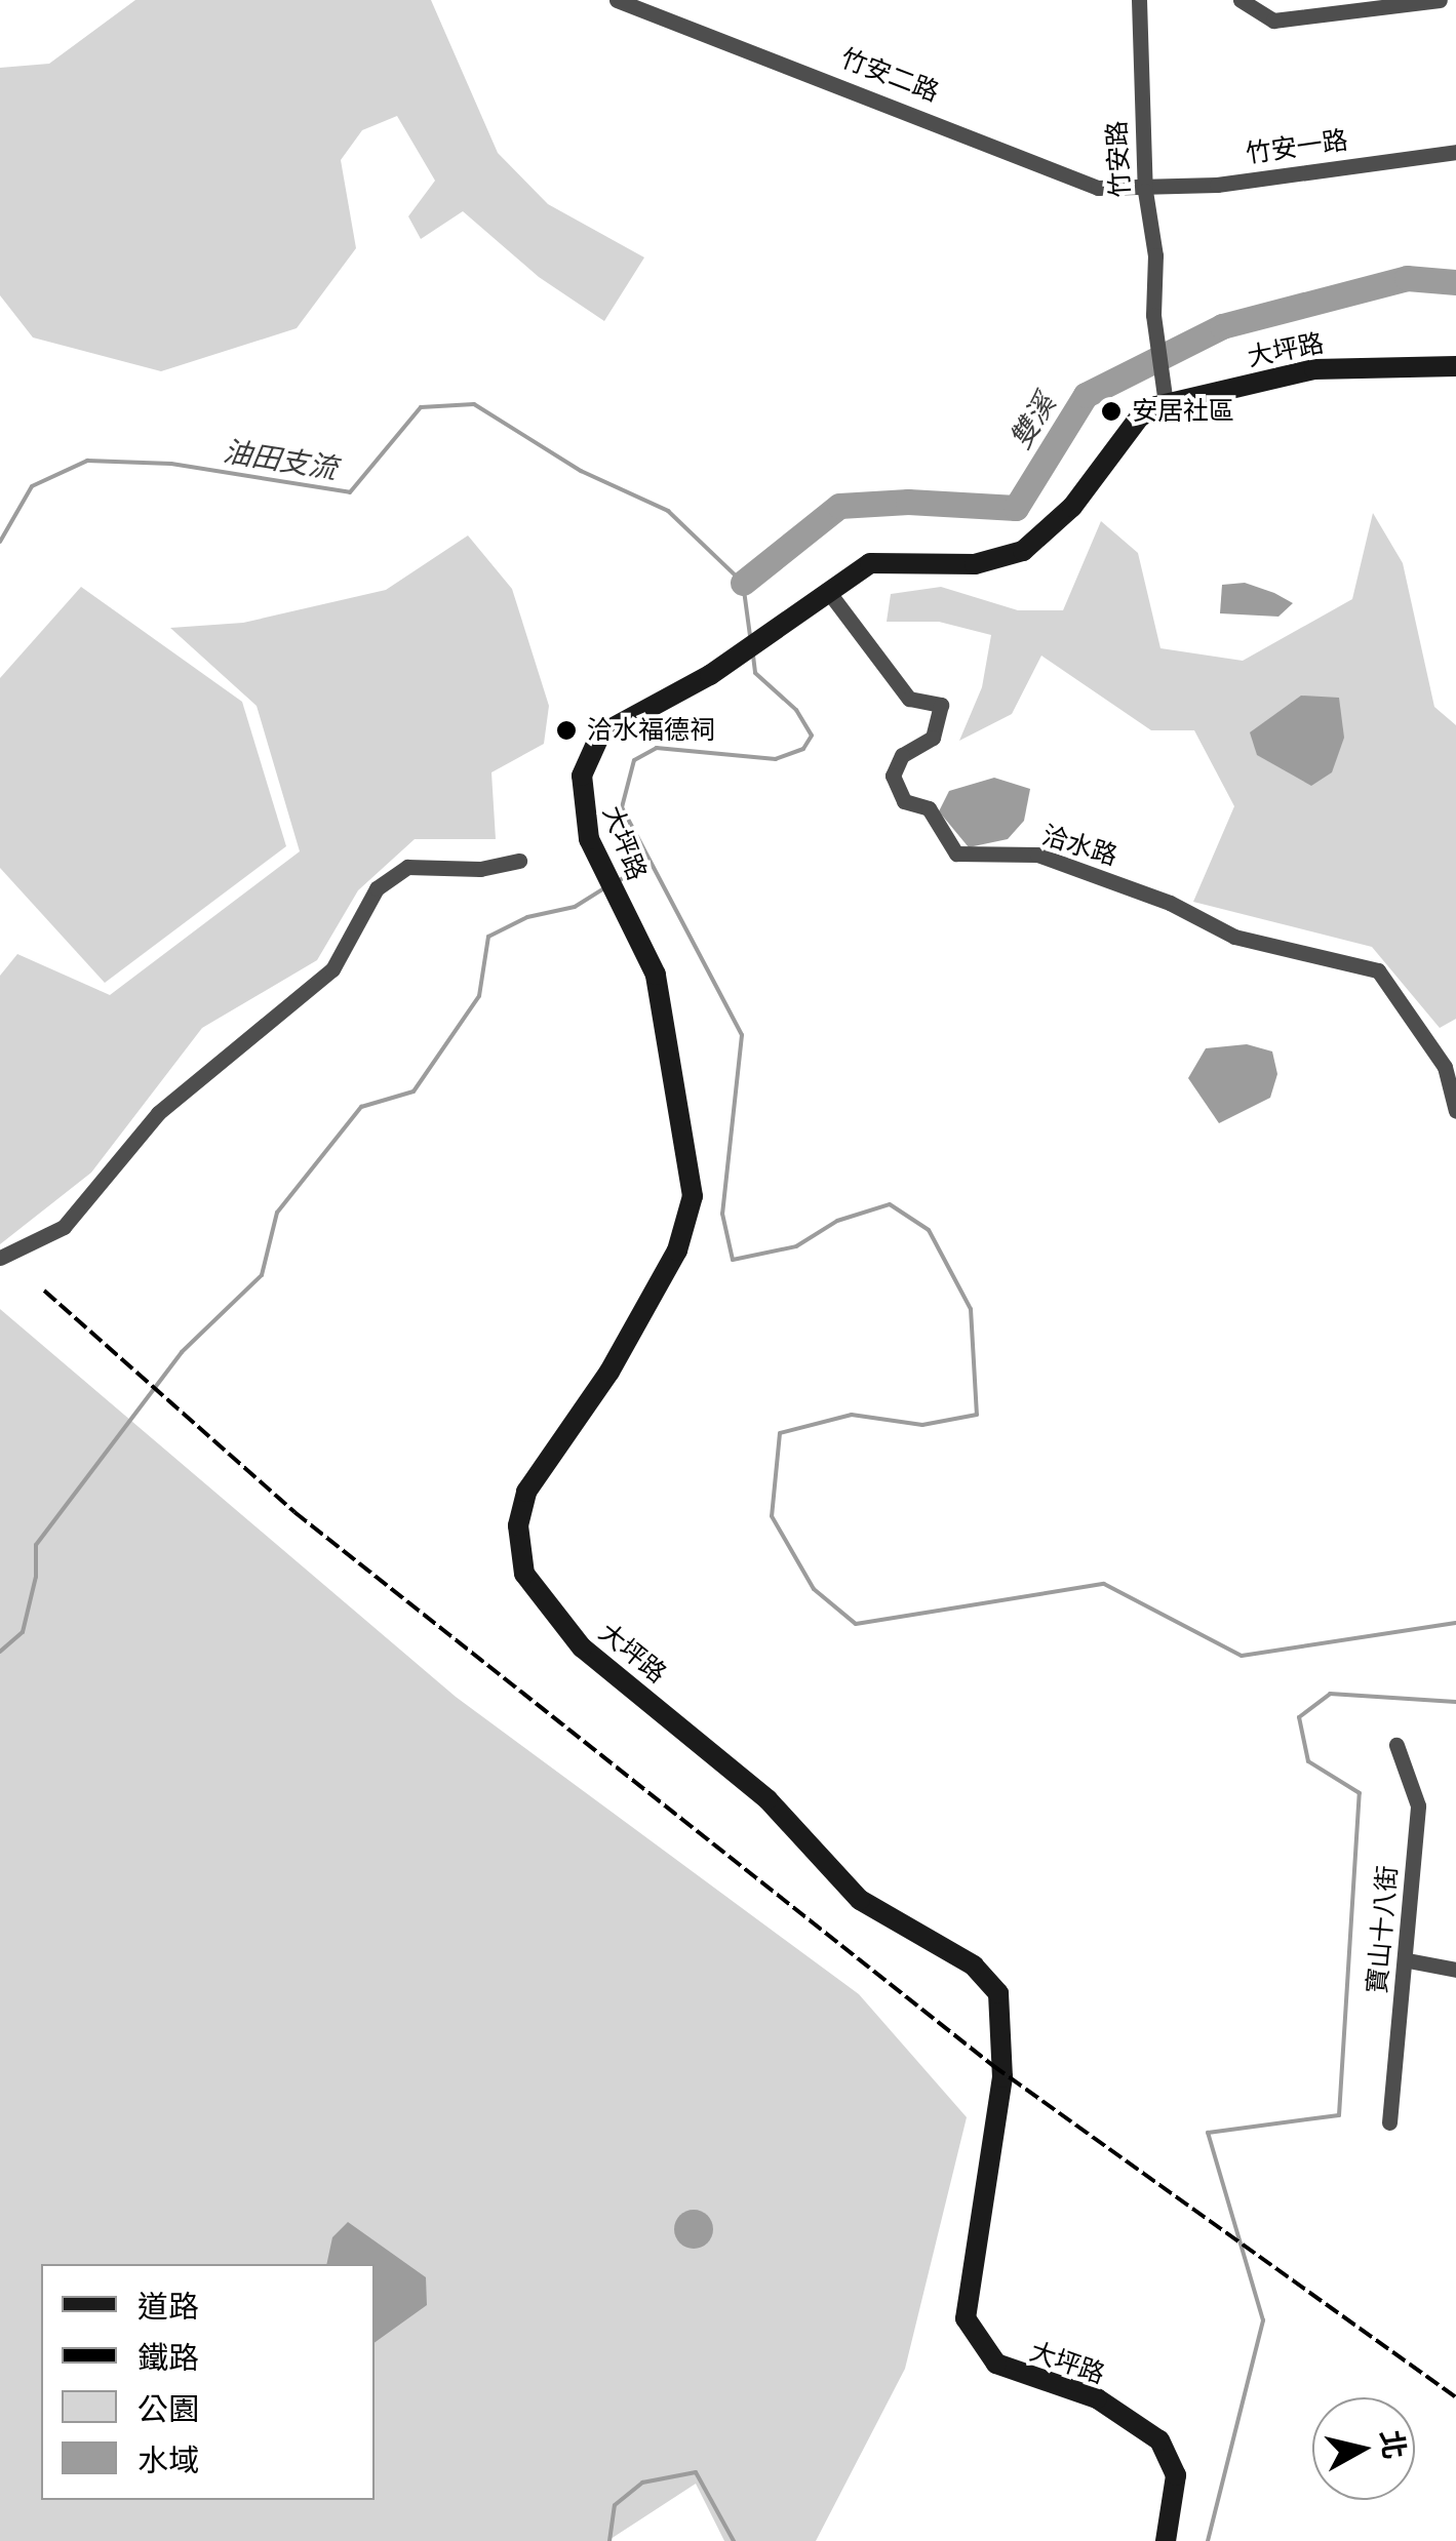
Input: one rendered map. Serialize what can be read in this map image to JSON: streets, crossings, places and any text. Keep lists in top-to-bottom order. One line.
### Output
{"streets":{"street":["竹安二路","竹安一路","竹安路","大坪路","洽水路","寶山十八街"]},"crossings":[["竹安二路","竹安一路"],["竹安二路","竹安路"],["竹安一路","竹安路"],["竹安路","大坪路"],["大坪路","洽水路"]],"water":["雙溪","油田支流"],"places":["安居社區","洽水福德祠"],"legend":["道路","鐵路","公園","水域"],"north":"right"}
